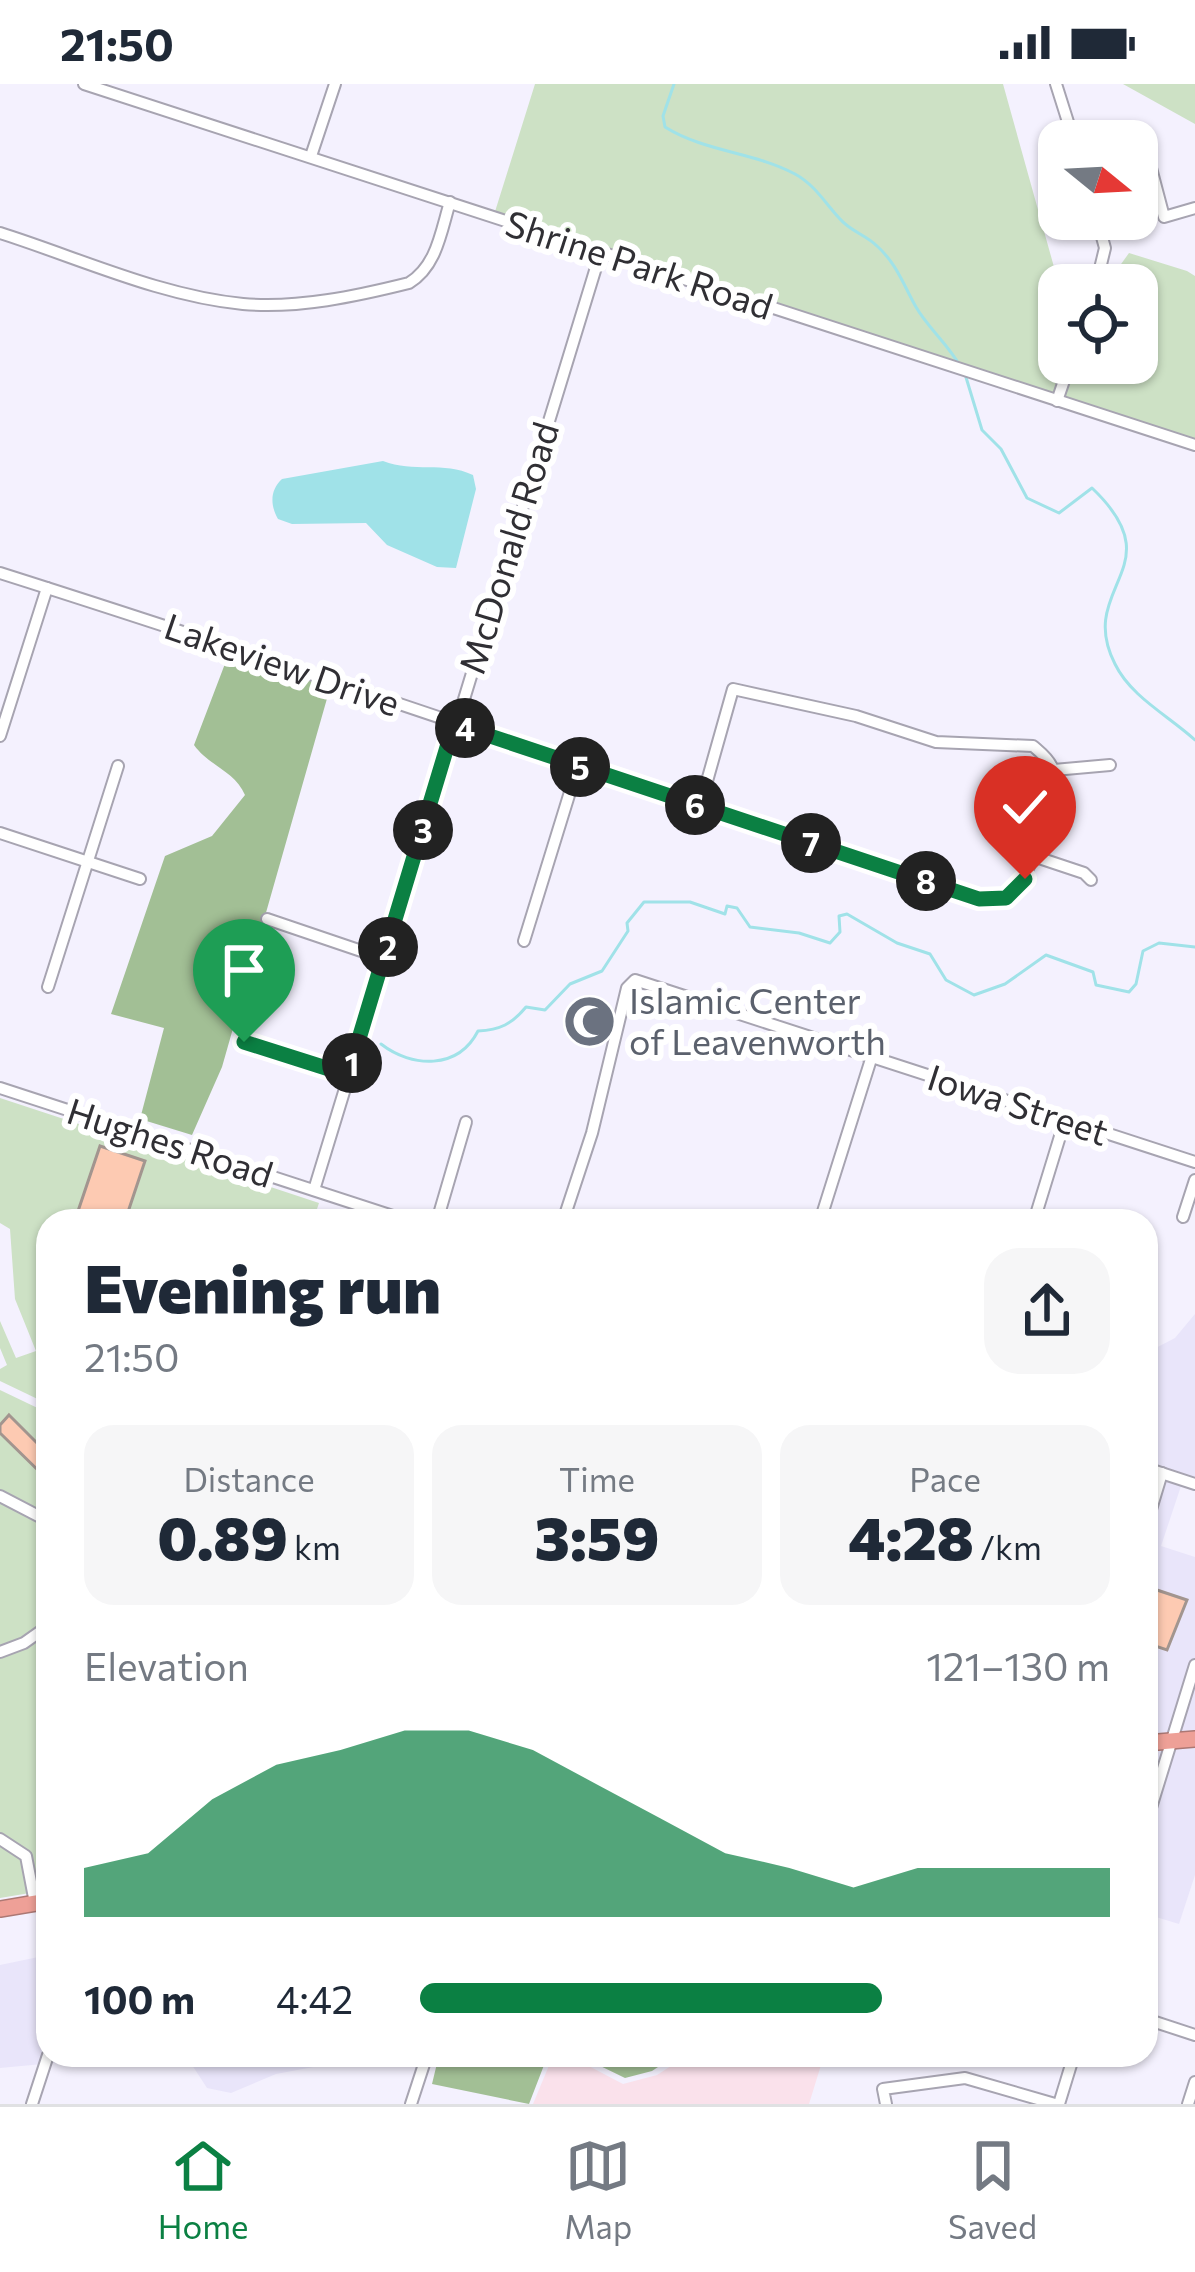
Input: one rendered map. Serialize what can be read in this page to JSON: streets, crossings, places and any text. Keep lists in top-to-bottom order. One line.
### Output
{"streets":{"street":["Shrine Park Road","McDonald Road","Lakeview Drive","Iowa Street","Hughes Road"]},"crossings":[["Shrine Park Road","McDonald Road"],["McDonald Road","Lakeview Drive"],["McDonald Road","Hughes Road"]],"places":{"mosque":["Islamic Center of Leavenworth"]},"north":"right","page":{"status":"21:50","pins":["4","5","6","3","7","8","2","1"],"heading":["Evening run","21:50"],"stats":[["Distance","0.89 km"],["Time","3:59"],["Pace","4:28 /km"]],"chart":["Elevation","121–130 m"],"list":[{"name":"100 m","note":"4:42"}],"tabs":["Home","Map","Saved"]}}
